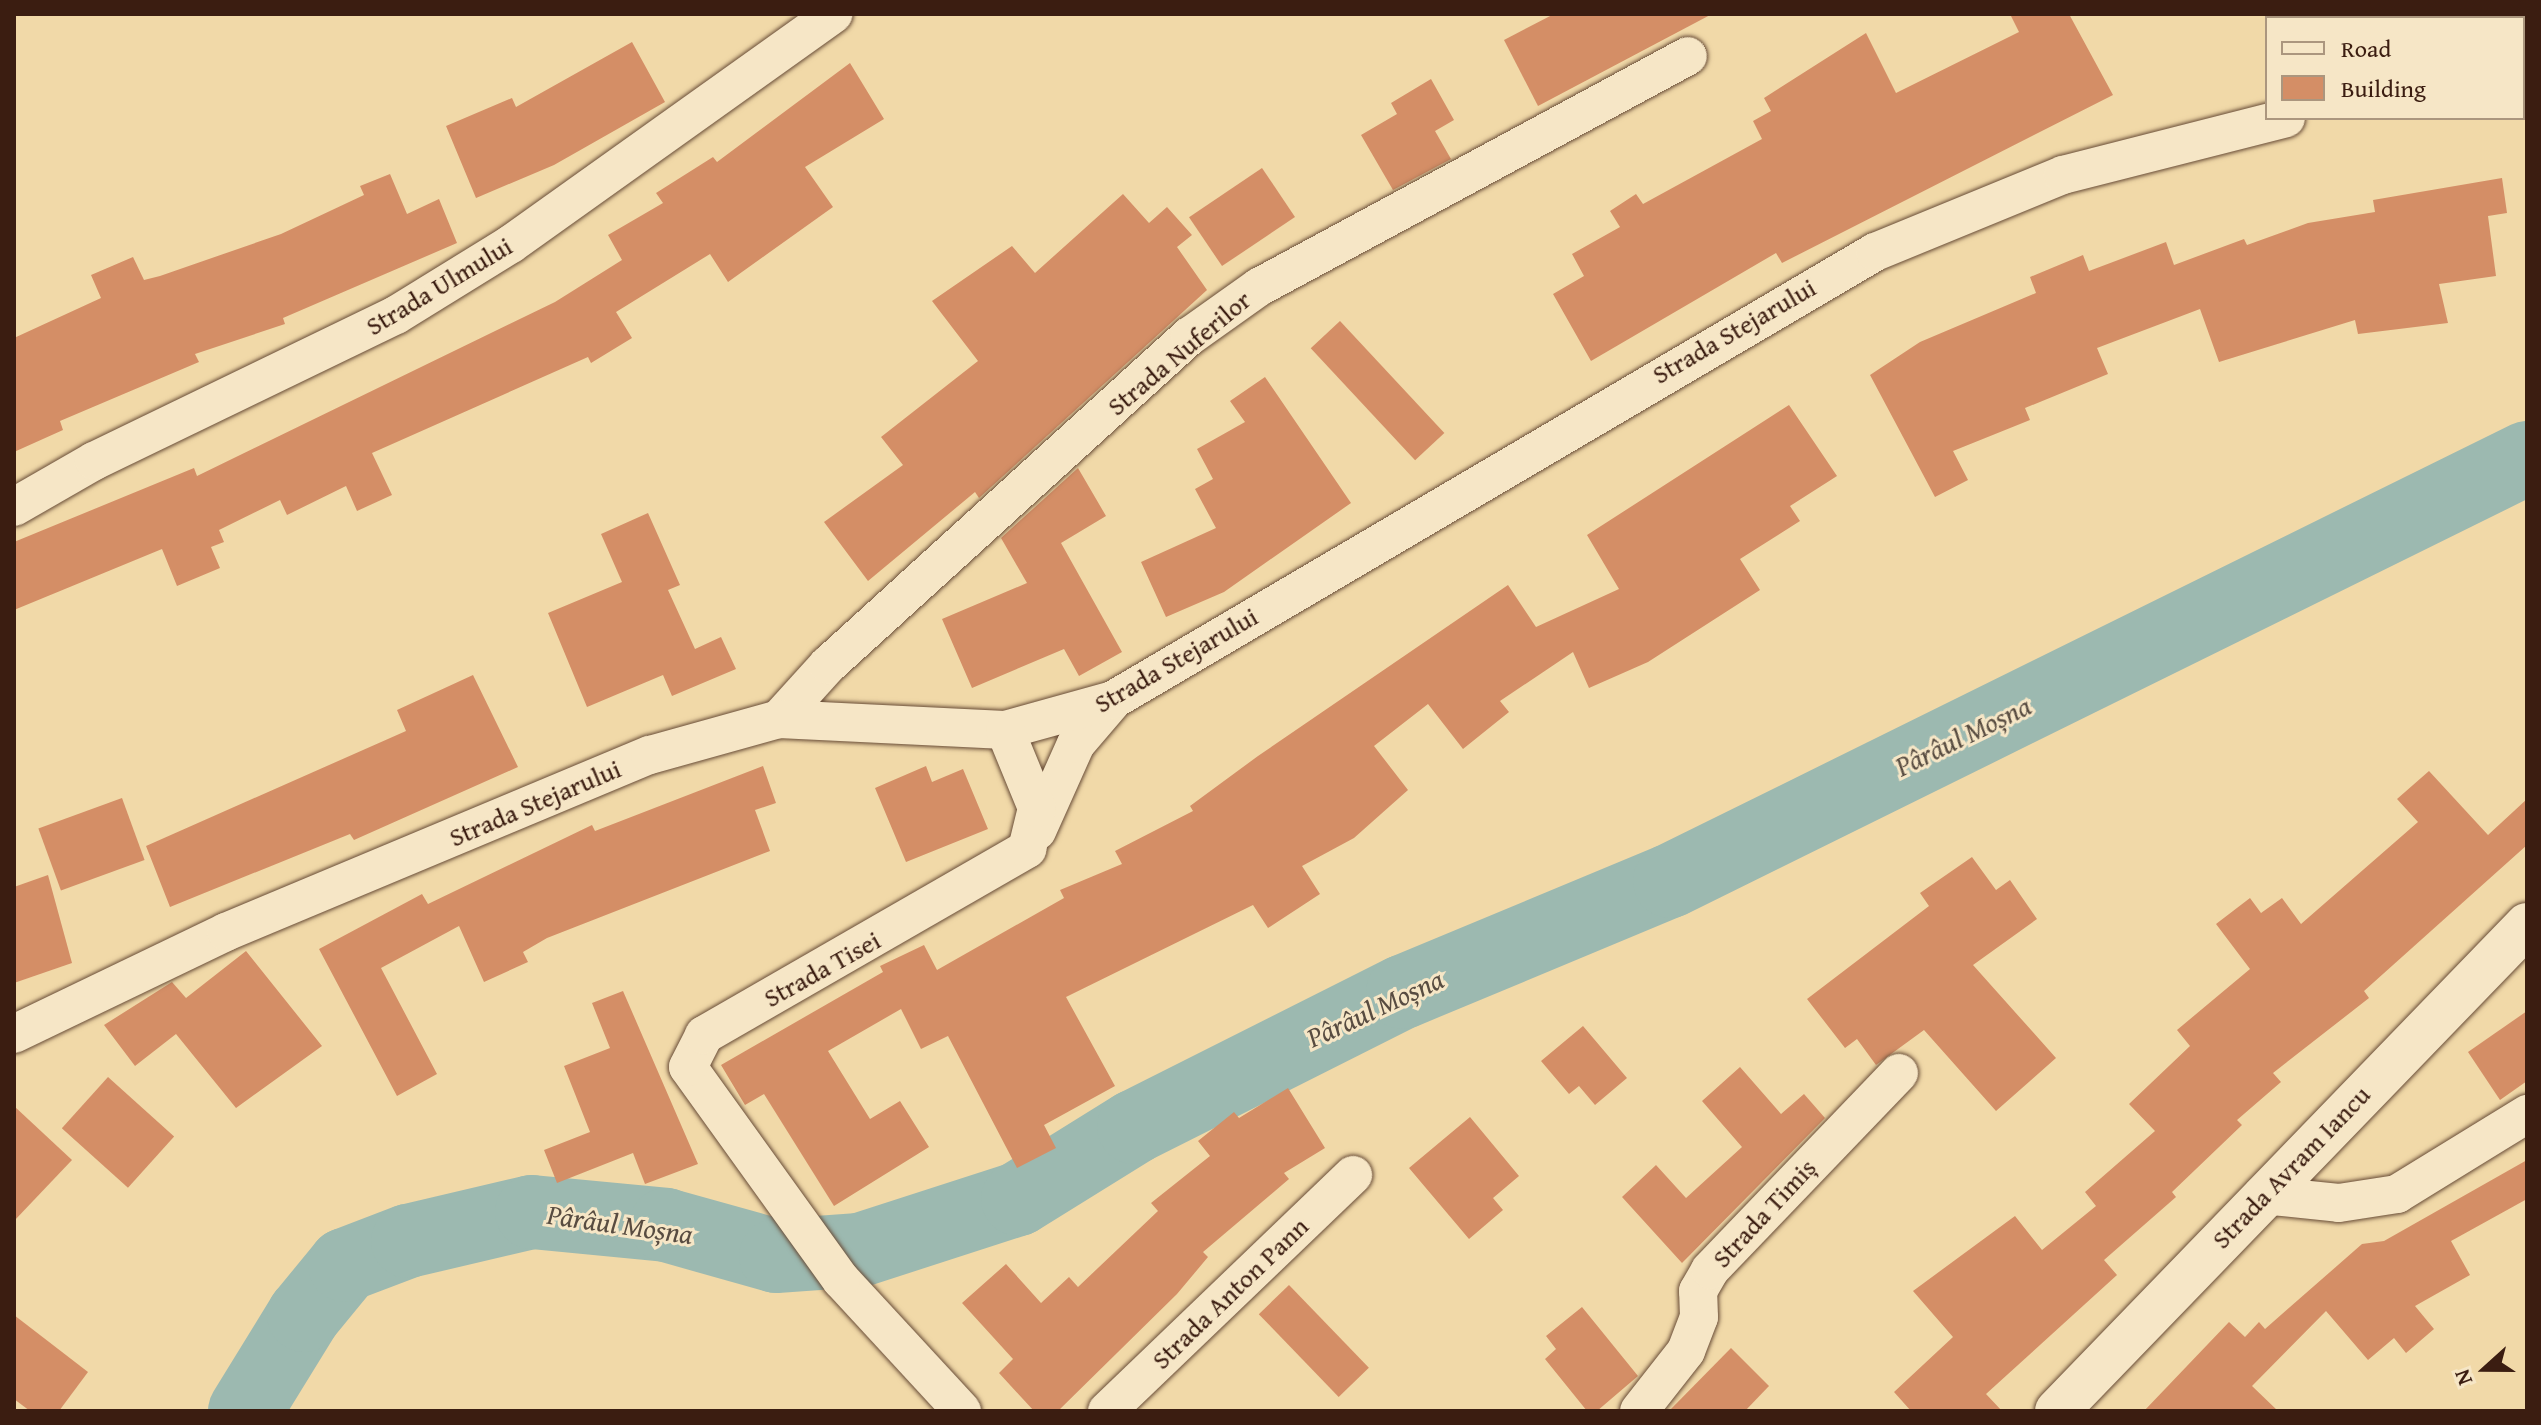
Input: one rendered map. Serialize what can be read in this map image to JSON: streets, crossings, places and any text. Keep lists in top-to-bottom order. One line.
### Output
{"streets":{"main road":["Strada Avram Iancu"],"street":["Strada Ulmului","Strada Stejarului","Strada Nuferilor","Strada Tisei","Strada Timiș","Strada Anton Pann"]},"crossings":[["Strada Stejarului","Strada Nuferilor"],["Strada Stejarului","Strada Tisei"]],"water":["Pârâul Moșna"],"legend":["Road","Building"],"north":"left"}
